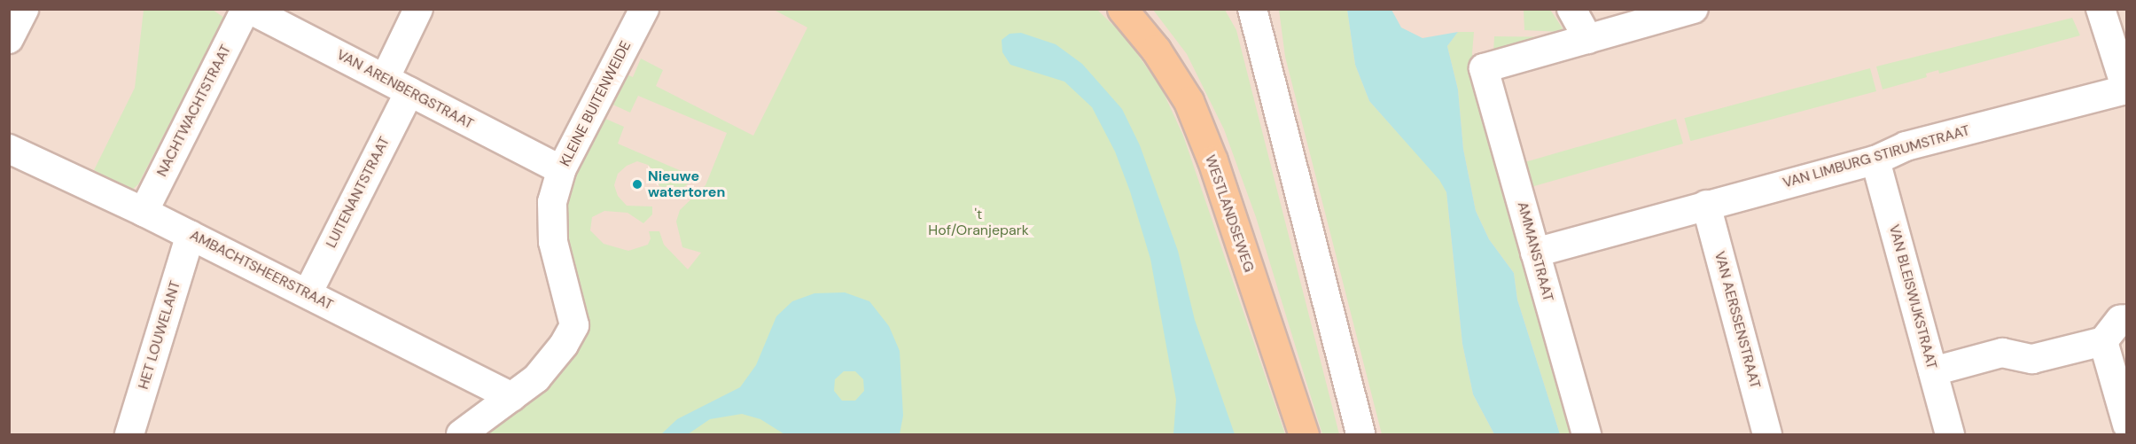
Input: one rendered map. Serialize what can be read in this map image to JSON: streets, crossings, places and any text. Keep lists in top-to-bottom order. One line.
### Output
{"streets":{"main road":["WESTLANDSEWEG"],"street":["VAN ARENBERGSTRAAT","KLEINE BUITENWEIDE","NACHTWACHTSTRAAT","VAN LIMBURG STIRUMSTRAAT","LUITENANTSTRAAT","AMMANSTRAAT","AMBACHTSHEERSTRAAT","VAN BLEISWIJKSTRAAT","VAN AERSSENSTRAAT","HET LOUWELANT"]},"crossings":[["VAN ARENBERGSTRAAT","KLEINE BUITENWEIDE"],["VAN ARENBERGSTRAAT","NACHTWACHTSTRAAT"],["VAN ARENBERGSTRAAT","LUITENANTSTRAAT"],["KLEINE BUITENWEIDE","AMBACHTSHEERSTRAAT"],["NACHTWACHTSTRAAT","AMBACHTSHEERSTRAAT"],["VAN LIMBURG STIRUMSTRAAT","AMMANSTRAAT"],["VAN LIMBURG STIRUMSTRAAT","VAN BLEISWIJKSTRAAT"],["VAN LIMBURG STIRUMSTRAAT","VAN AERSSENSTRAAT"],["LUITENANTSTRAAT","AMBACHTSHEERSTRAAT"],["AMBACHTSHEERSTRAAT","HET LOUWELANT"]],"parks":["'t Hof/Oranjepark"],"places":["Nieuwe watertoren"]}
